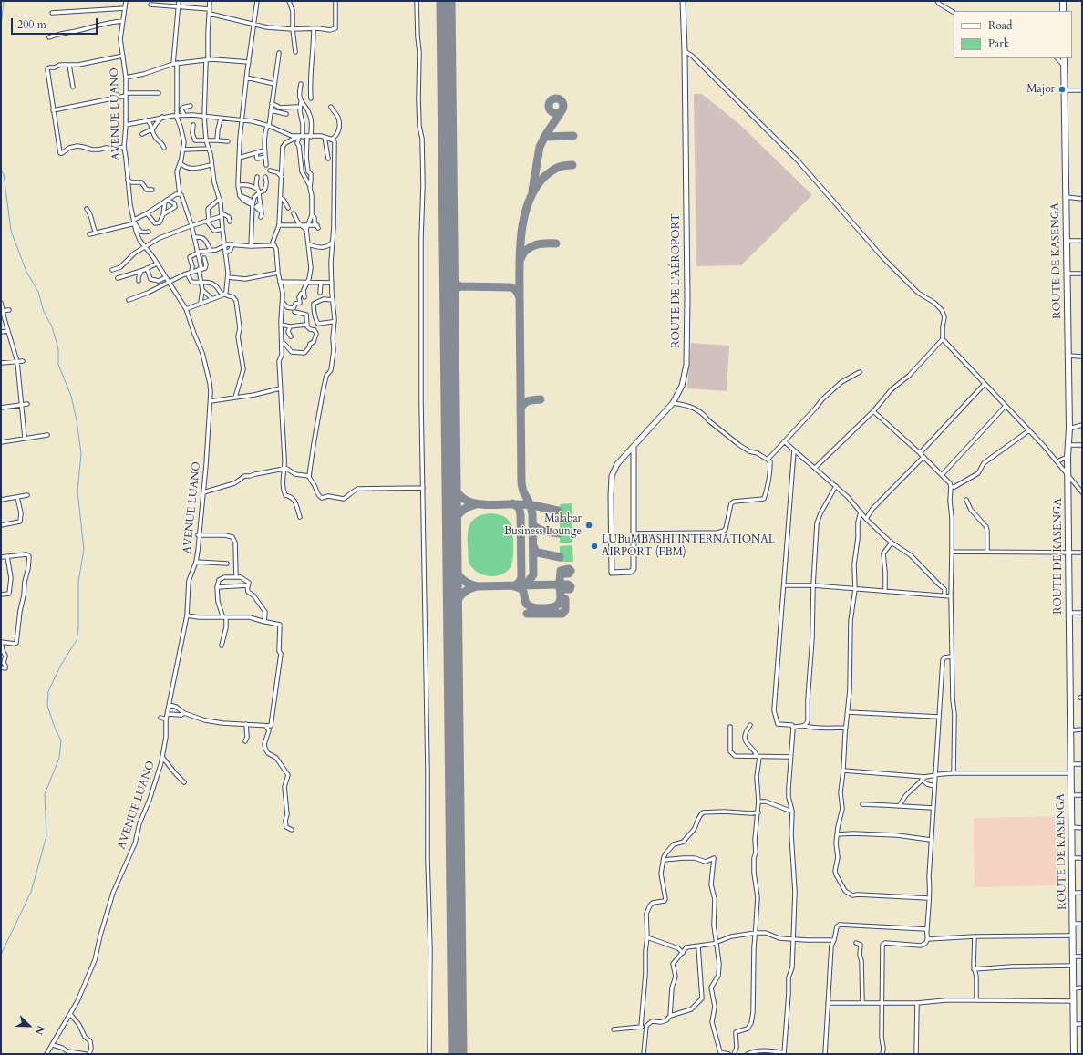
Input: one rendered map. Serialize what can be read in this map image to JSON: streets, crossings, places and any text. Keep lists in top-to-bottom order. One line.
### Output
{"streets":{"highway":["ROUTE DE KASENGA"],"main road":["ROUTE DE L'AÉROPORT"],"street":["AVENUE LUANO"]},"places":["Major","Malabar Business Lounge","LUBuMBASHI INTERNATIONAL AIRPORT (FBM)"],"legend":["Road","Park"],"scale_bar":"200 m","north":"bottom right"}
